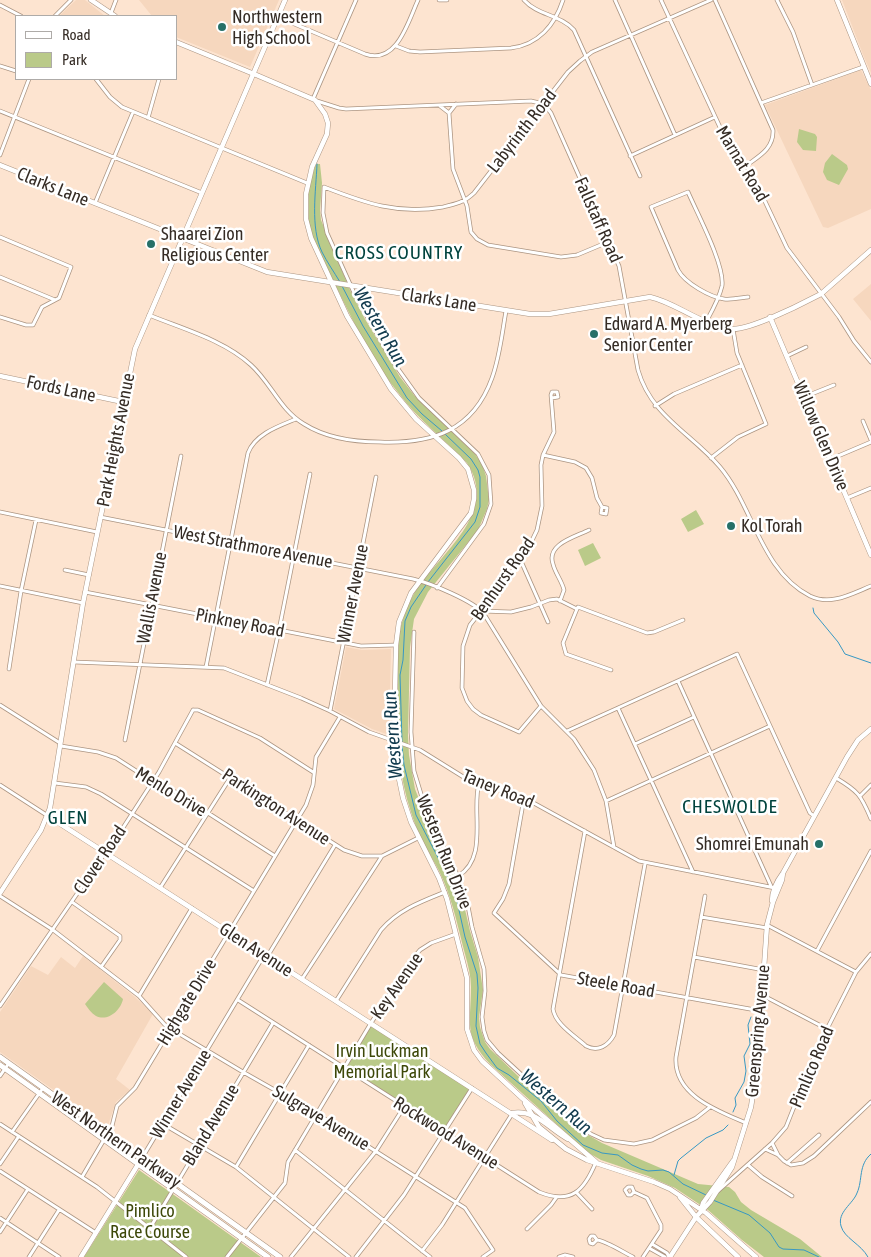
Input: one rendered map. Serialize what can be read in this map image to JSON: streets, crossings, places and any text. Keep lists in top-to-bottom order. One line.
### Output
{"streets":{"main road":["Clarks Lane","Fords Lane","Willow Glen Drive","Park Heights Avenue","Winner Avenue","Glen Avenue","Greenspring Avenue","West Northern Parkway"],"street":["Labyrinth Road","Marnat Road","Fallstaff Road","West Strathmore Avenue","Benhurst Road","Wallis Avenue","Pinkney Road","Taney Road","Menlo Drive","Parkington Avenue","Western Run Drive","Clover Road","Steele Road","Key Avenue","Highgate Drive","Pimlico Road","Sulgrave Avenue","Bland Avenue","Rockwood Avenue"]},"crossings":[["Labyrinth Road","Marnat Road"],["Labyrinth Road","Fallstaff Road"],["Marnat Road","Clarks Lane"],["Clarks Lane","Fallstaff Road"],["Clarks Lane","Willow Glen Drive"],["Clarks Lane","Park Heights Avenue"],["Fords Lane","Park Heights Avenue"],["Park Heights Avenue","West Strathmore Avenue"],["Park Heights Avenue","Pinkney Road"],["Park Heights Avenue","Taney Road"],["Park Heights Avenue","Menlo Drive"],["Park Heights Avenue","Glen Avenue"],["Park Heights Avenue","Sulgrave Avenue"],["West Strathmore Avenue","Benhurst Road"],["West Strathmore Avenue","Winner Avenue"],["West Strathmore Avenue","Wallis Avenue"],["Winner Avenue","Pinkney Road"],["Winner Avenue","Taney Road"],["Winner Avenue","Parkington Avenue"],["Winner Avenue","Glen Avenue"],["Winner Avenue","Sulgrave Avenue"],["Winner Avenue","Rockwood Avenue"],["Winner Avenue","West Northern Parkway"],["Wallis Avenue","Pinkney Road"],["Wallis Avenue","Taney Road"],["Taney Road","Western Run Drive"],["Taney Road","Steele Road"],["Taney Road","Highgate Drive"],["Taney Road","Greenspring Avenue"],["Menlo Drive","Clover Road"],["Menlo Drive","Highgate Drive"],["Parkington Avenue","Clover Road"],["Parkington Avenue","Highgate Drive"],["Clover Road","Glen Avenue"],["Clover Road","Highgate Drive"],["Clover Road","Sulgrave Avenue"],["Glen Avenue","Key Avenue"],["Glen Avenue","Highgate Drive"],["Steele Road","Greenspring Avenue"],["Key Avenue","Sulgrave Avenue"],["Key Avenue","Rockwood Avenue"],["Key Avenue","West Northern Parkway"],["Highgate Drive","Sulgrave Avenue"],["Highgate Drive","West Northern Parkway"],["Greenspring Avenue","Pimlico Road"],["Sulgrave Avenue","Bland Avenue"],["Bland Avenue","Rockwood Avenue"],["Bland Avenue","West Northern Parkway"]],"districts":["CROSS COUNTRY","CHESWOLDE","GLEN"],"water":["Western Run"],"parks":["Irvin Luckman Memorial Park","Pimlico Race Course"],"places":["Northwestern High School","Shaarei Zion Religious Center","Edward A. Myerberg Senior Center","Kol Torah","Shomrei Emunah"],"legend":["Road","Park"]}
